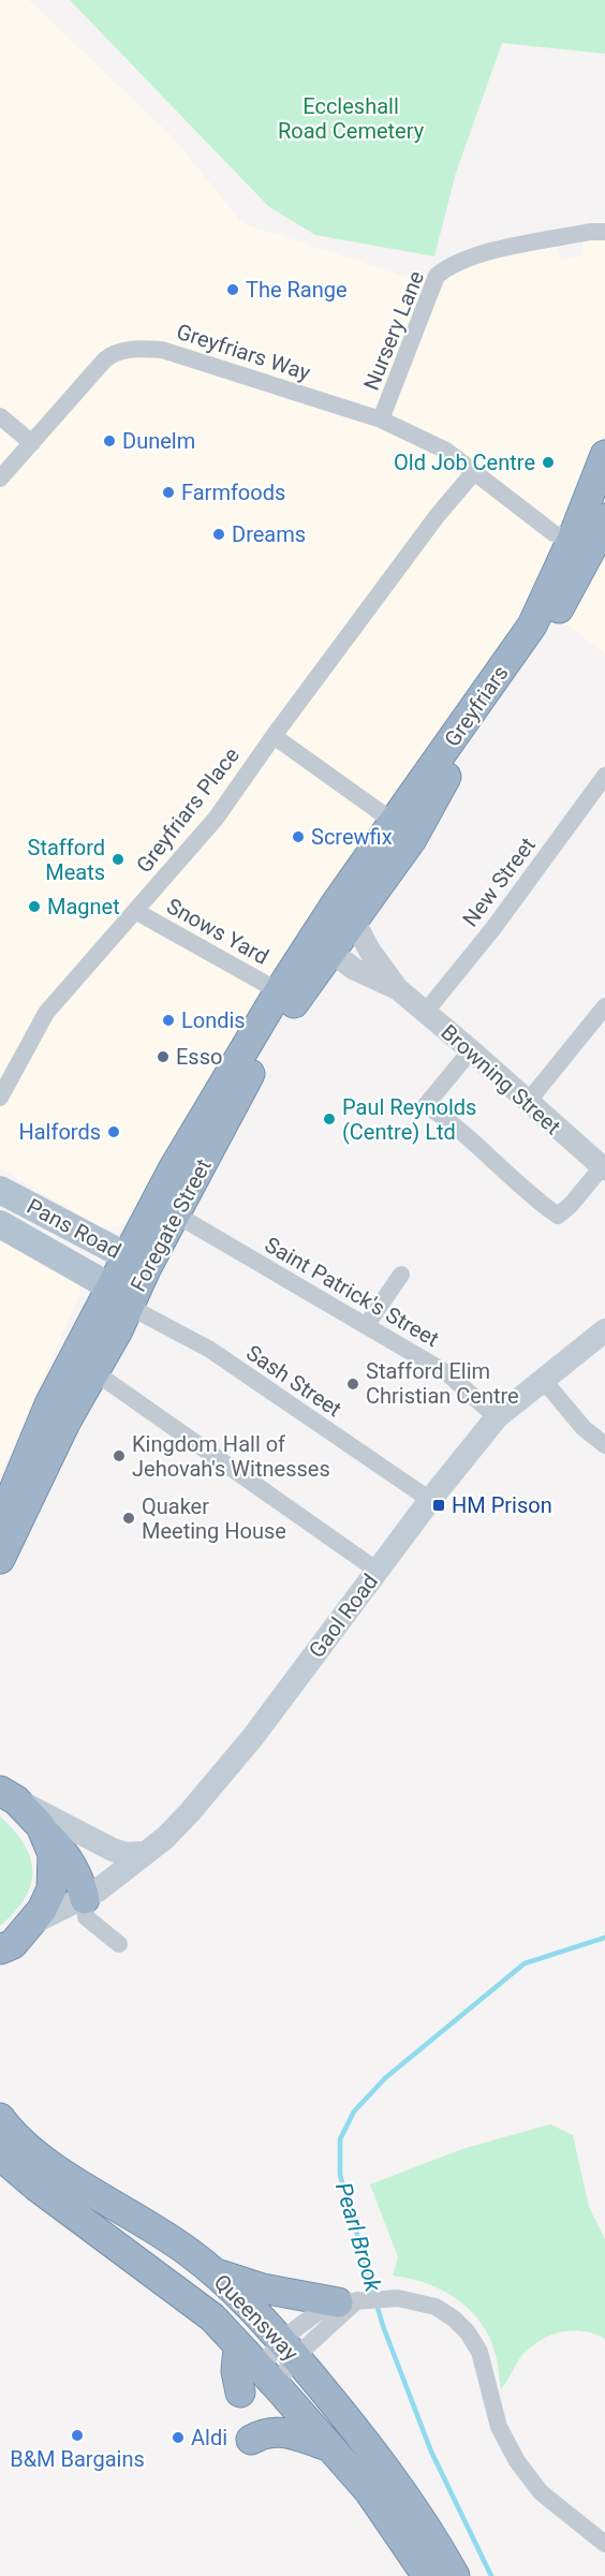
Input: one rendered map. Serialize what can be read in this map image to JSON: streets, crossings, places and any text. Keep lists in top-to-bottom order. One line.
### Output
{"streets":{"highway":["Greyfriars","Foregate Street","Queensway"],"main road":["Pans Road","Gaol Road"],"street":["Nursery Lane","Greyfriars Way","Greyfriars Place","New Street","Snows Yard","Browning Street","Saint Patrick's Street","Sash Street"]},"crossings":[["Nursery Lane","Greyfriars Way"],["Greyfriars Way","Greyfriars Place"],["Greyfriars","Browning Street"],["Greyfriars","Foregate Street"],["Greyfriars Place","Snows Yard"],["New Street","Browning Street"],["Snows Yard","Foregate Street"],["Browning Street","Foregate Street"],["Foregate Street","Pans Road"],["Foregate Street","Saint Patrick's Street"],["Foregate Street","Sash Street"],["Pans Road","Sash Street"],["Saint Patrick's Street","Gaol Road"],["Sash Street","Gaol Road"]],"water":["Pearl Brook"],"parks":["Eccleshall Road Cemetery"],"places":{"other":["The Range","Dunelm","Old Job Centre","Farmfoods","Dreams","Screwfix","Stafford Meats","Magnet","Londis","Esso","Paul Reynolds (Centre) Ltd","Halfords","Stafford Elim Christian Centre","Kingdom Hall of Jehovah's Witnesses","Quaker Meeting House","B&M Bargains","Aldi"],"transit":["HM Prison"]}}
